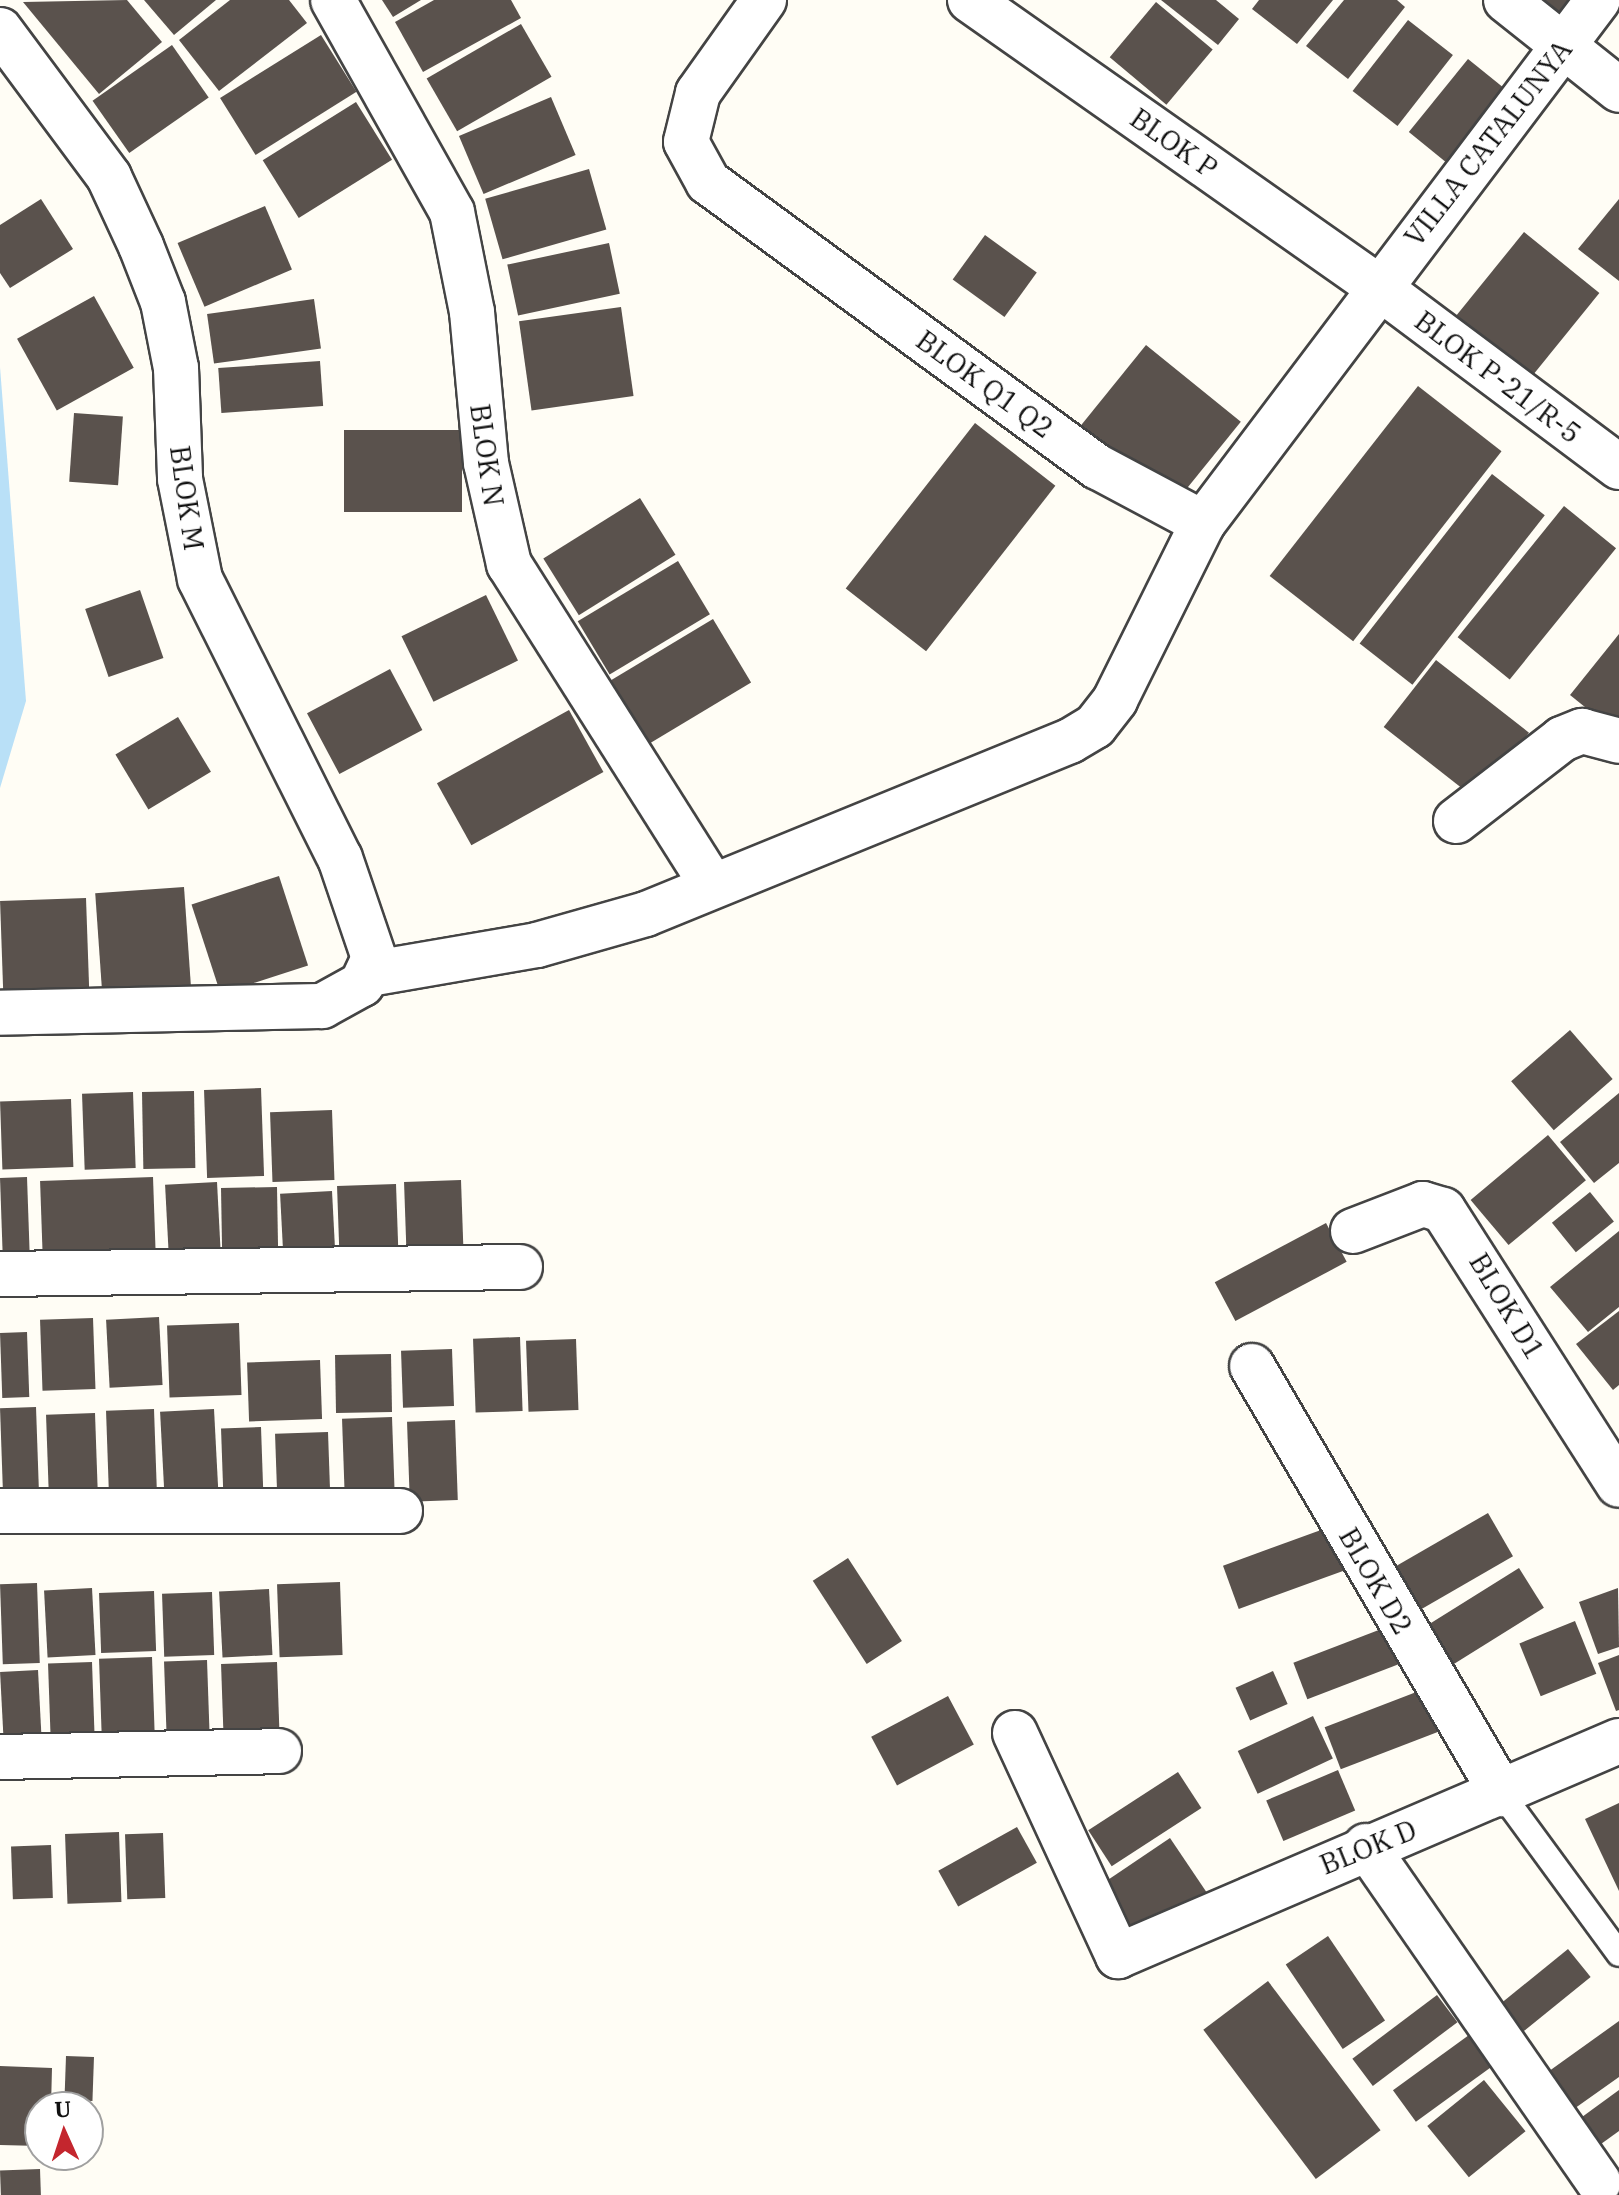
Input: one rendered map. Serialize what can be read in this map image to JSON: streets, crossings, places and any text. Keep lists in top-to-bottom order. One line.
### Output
{"streets":{"street":["BLOK P","VILLA CATALUNYA","BLOK P-21/R-5","BLOK Q1 Q2","BLOK N","BLOK M","BLOK D1","BLOK D2","BLOK D"]},"crossings":[["BLOK P","VILLA CATALUNYA"],["BLOK P","BLOK P-21/R-5"],["VILLA CATALUNYA","BLOK P-21/R-5"],["BLOK D2","BLOK D"]],"north":"top"}
